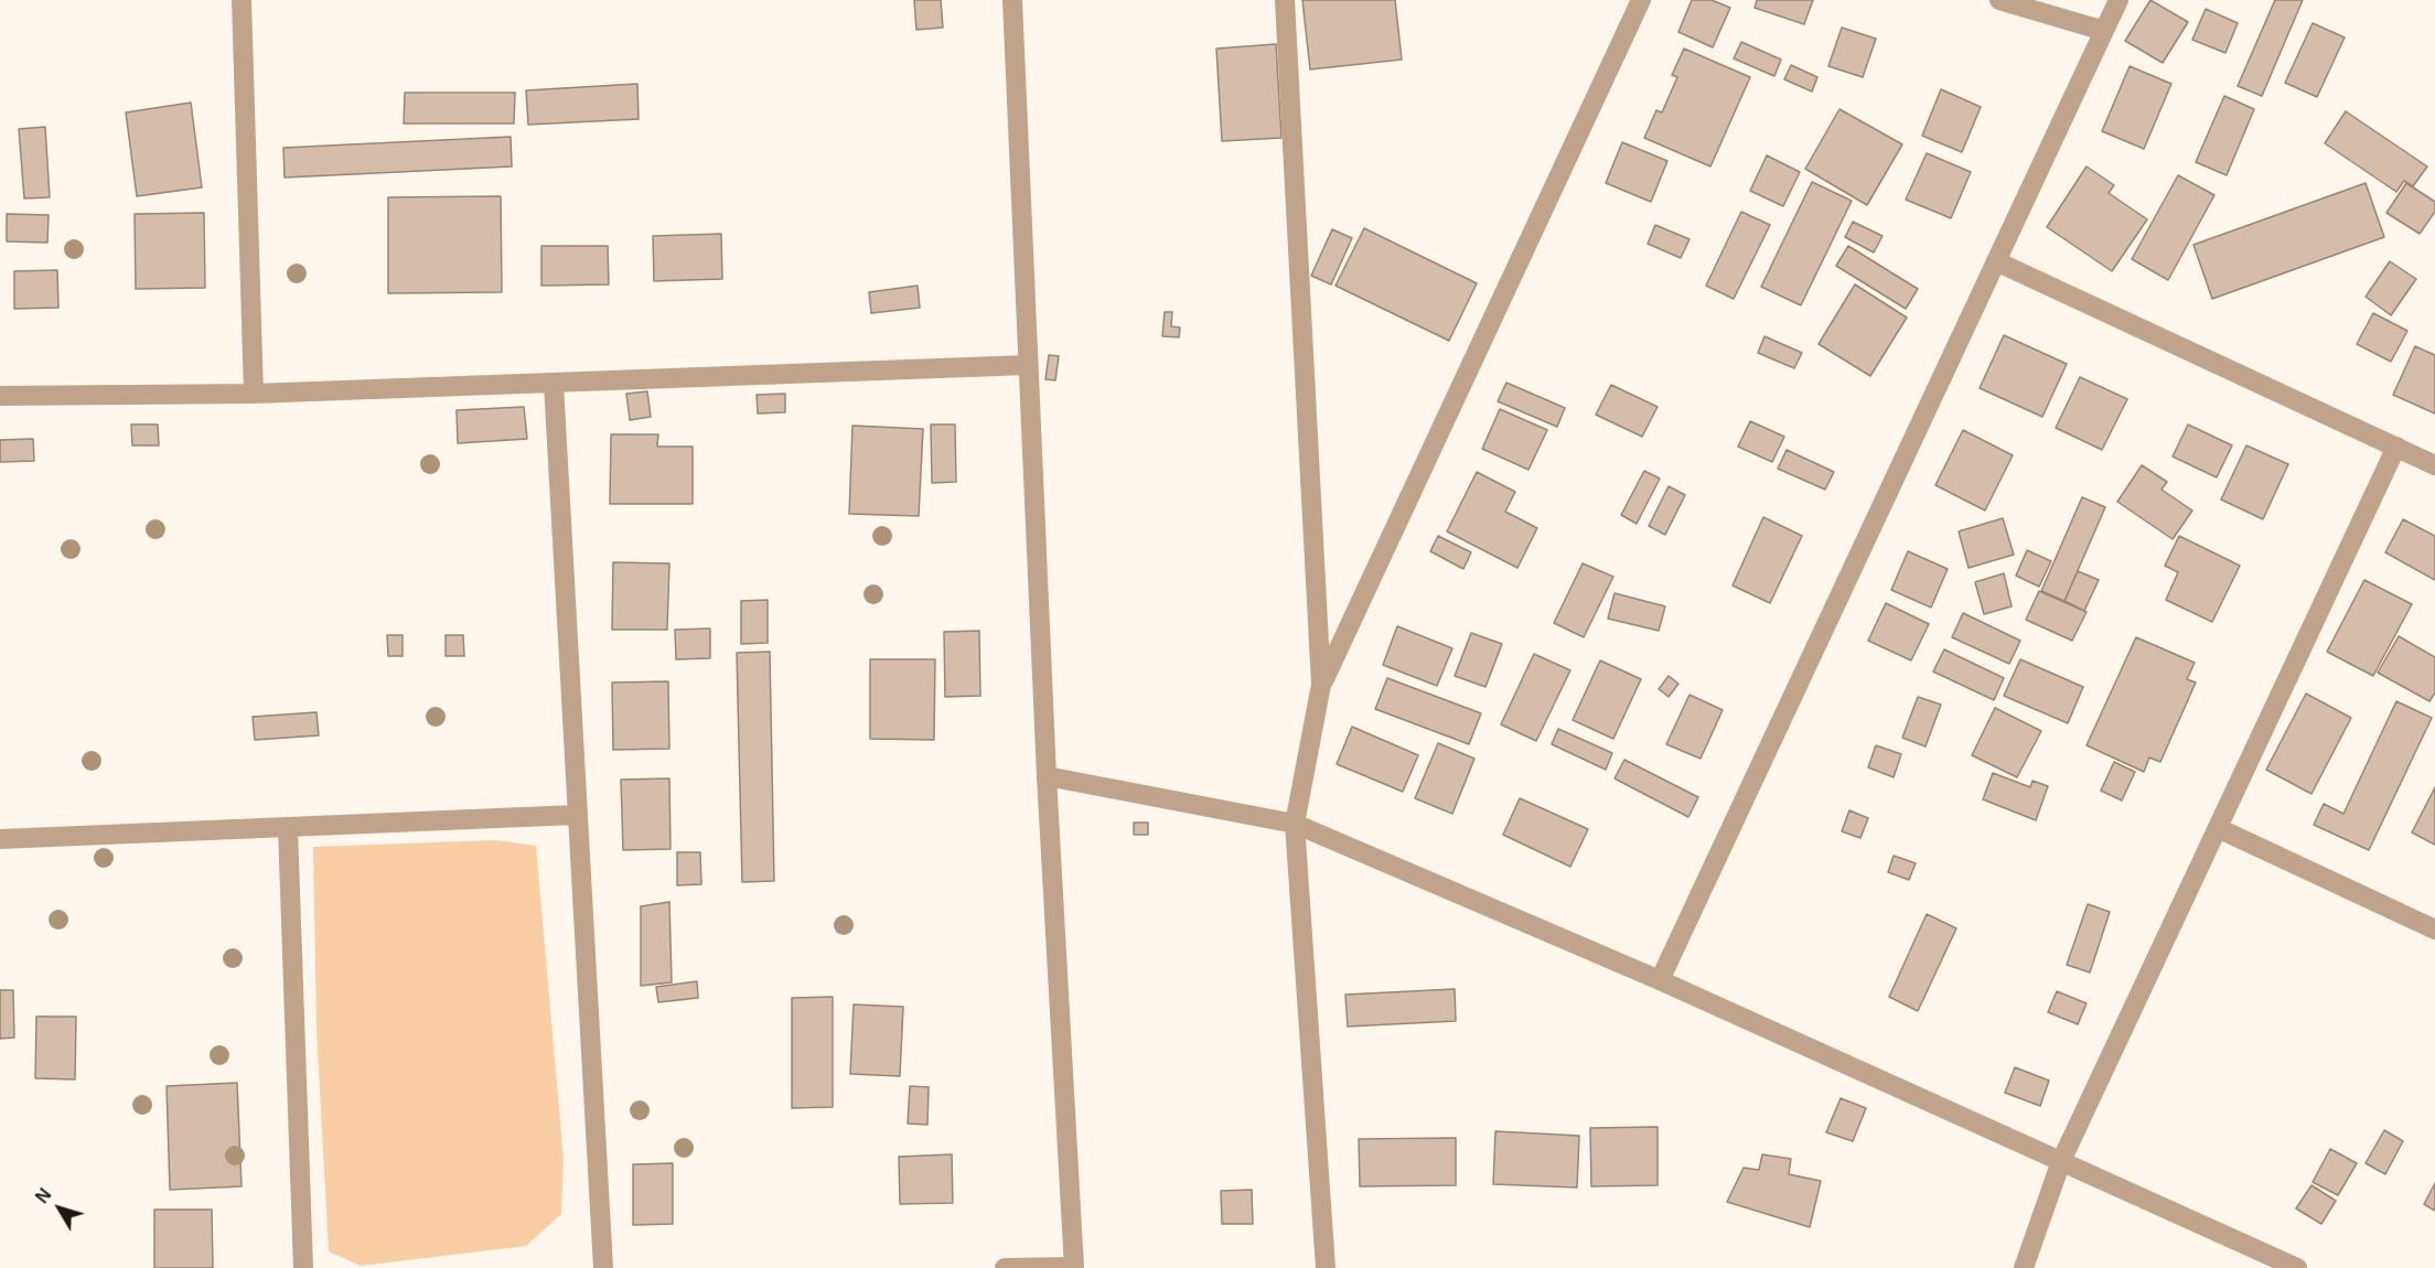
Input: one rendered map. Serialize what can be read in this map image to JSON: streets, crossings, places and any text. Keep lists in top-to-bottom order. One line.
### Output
{"north":"top left"}
